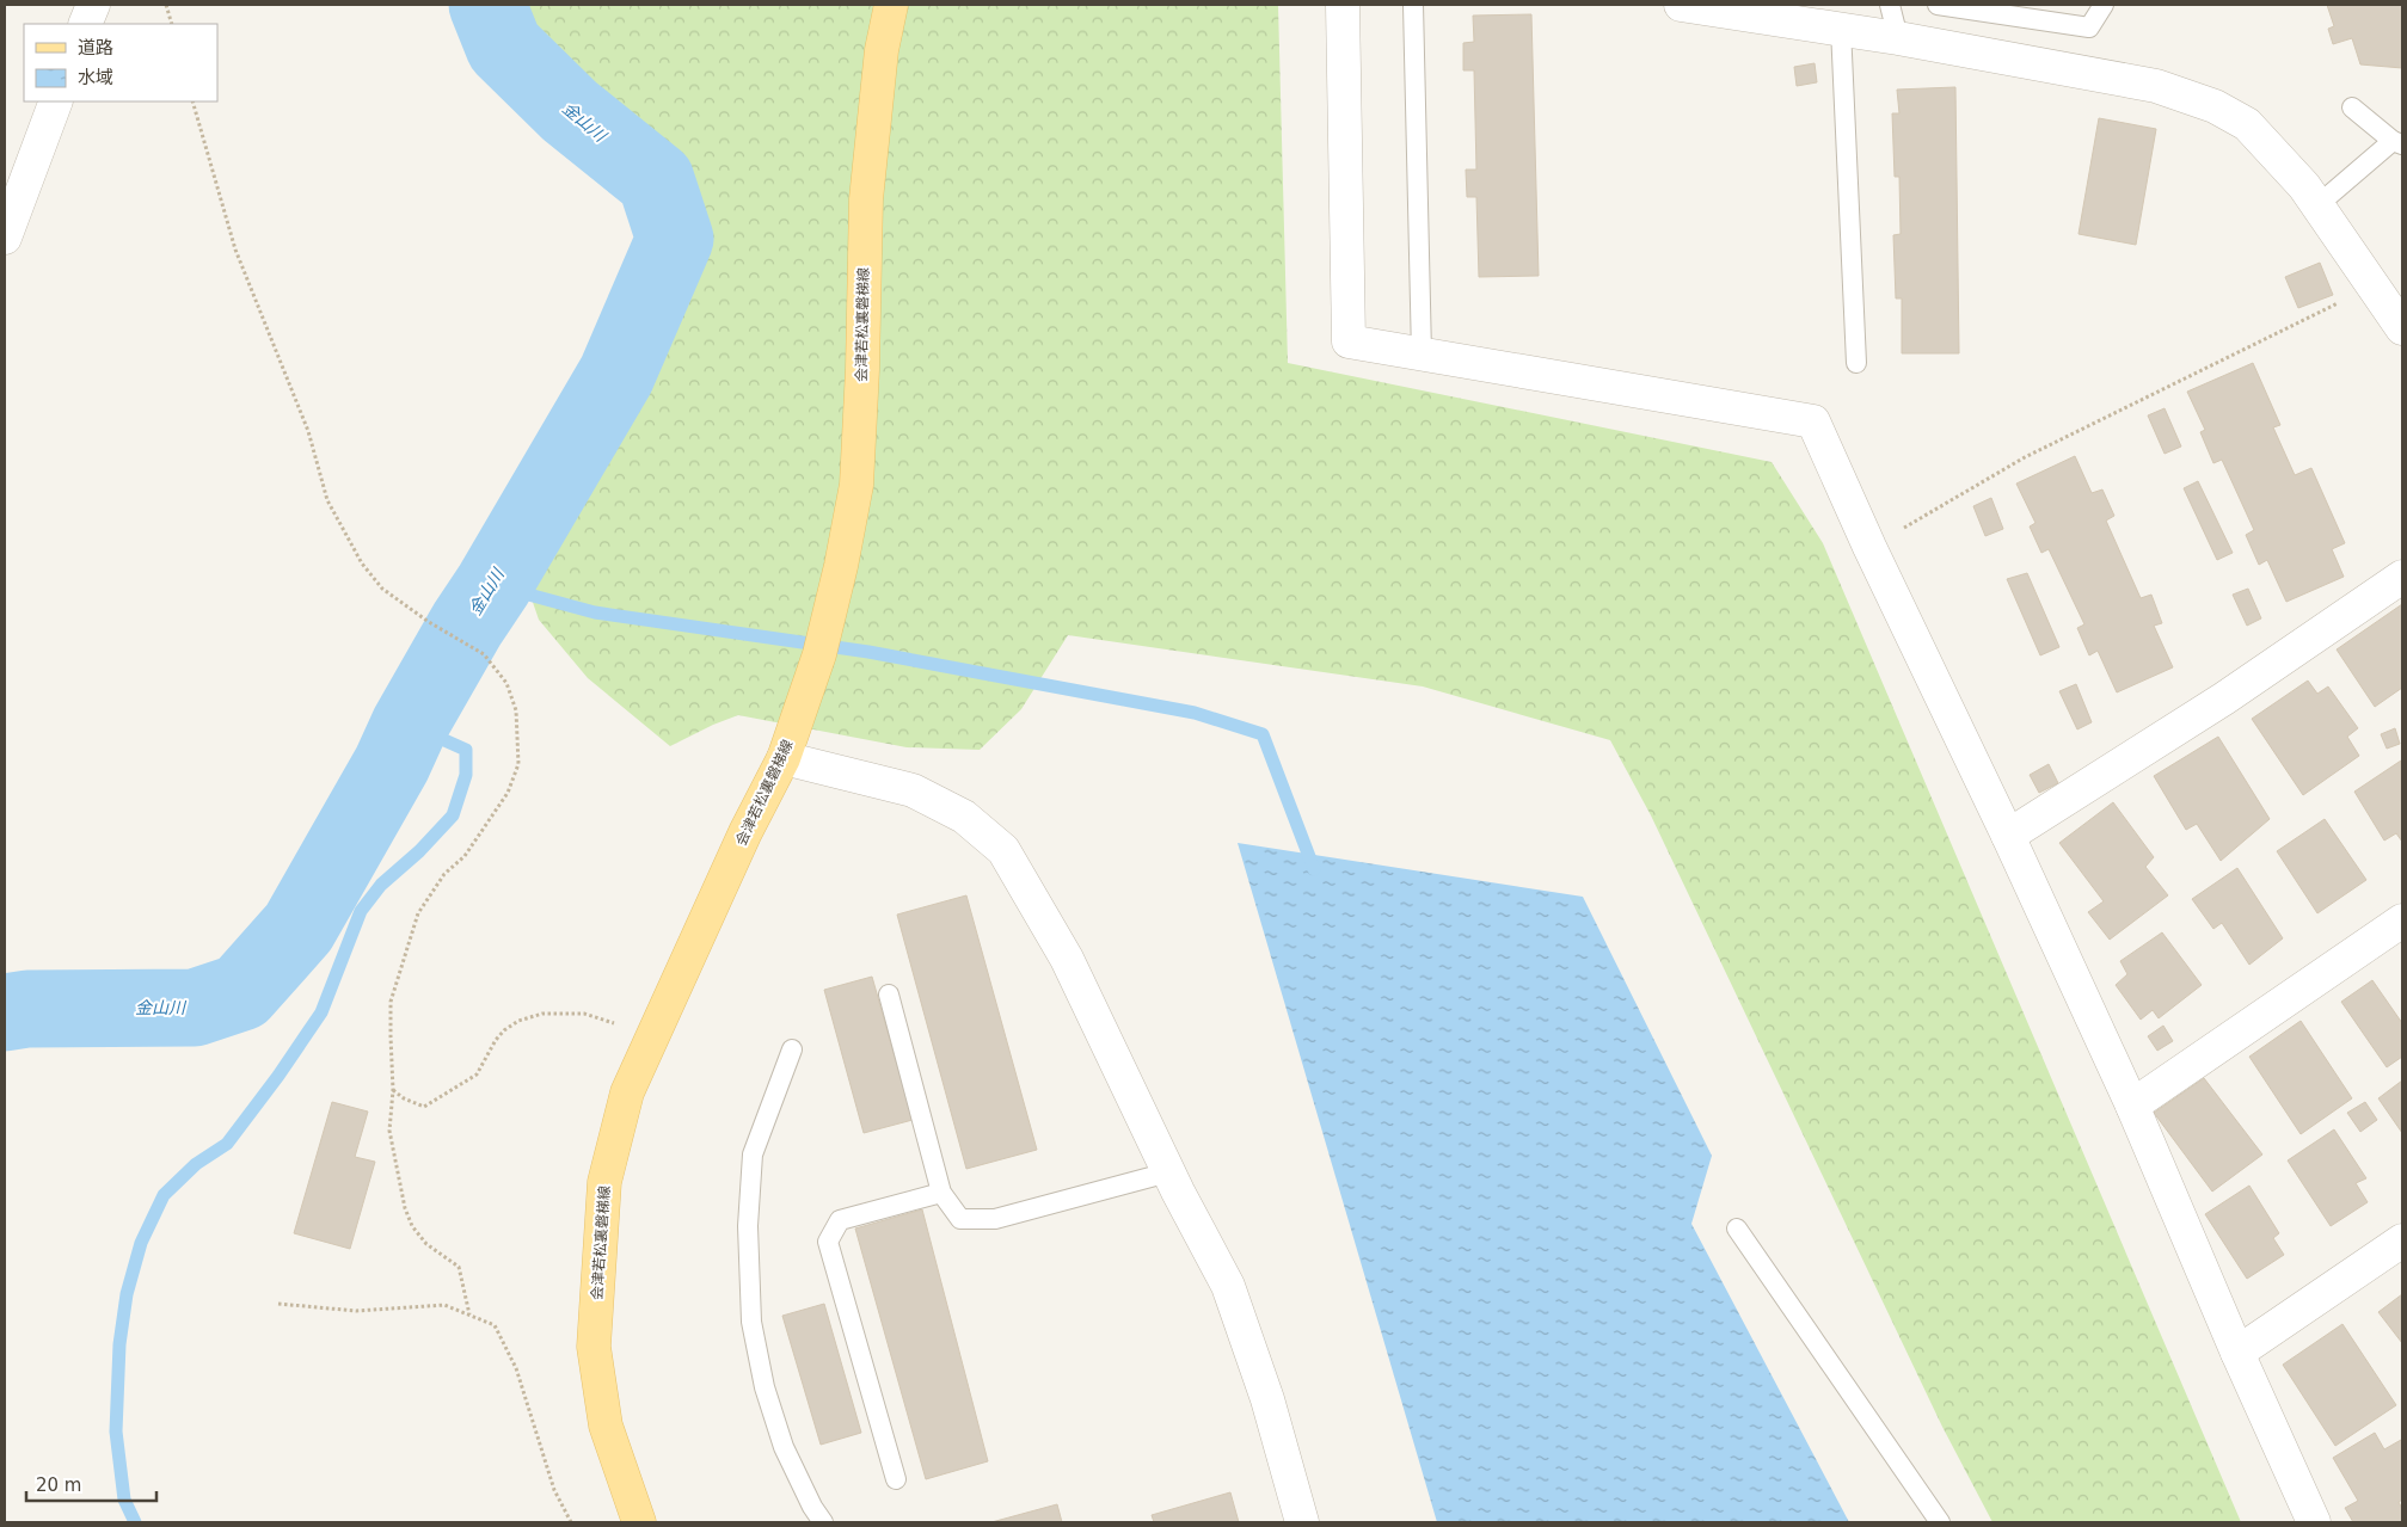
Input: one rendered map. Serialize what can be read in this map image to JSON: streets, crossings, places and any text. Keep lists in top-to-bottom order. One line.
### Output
{"streets":{"main road":["会津若松裏磐梯線"]},"water":["金山川"],"legend":["道路","水域"],"scale_bar":"20 m"}
